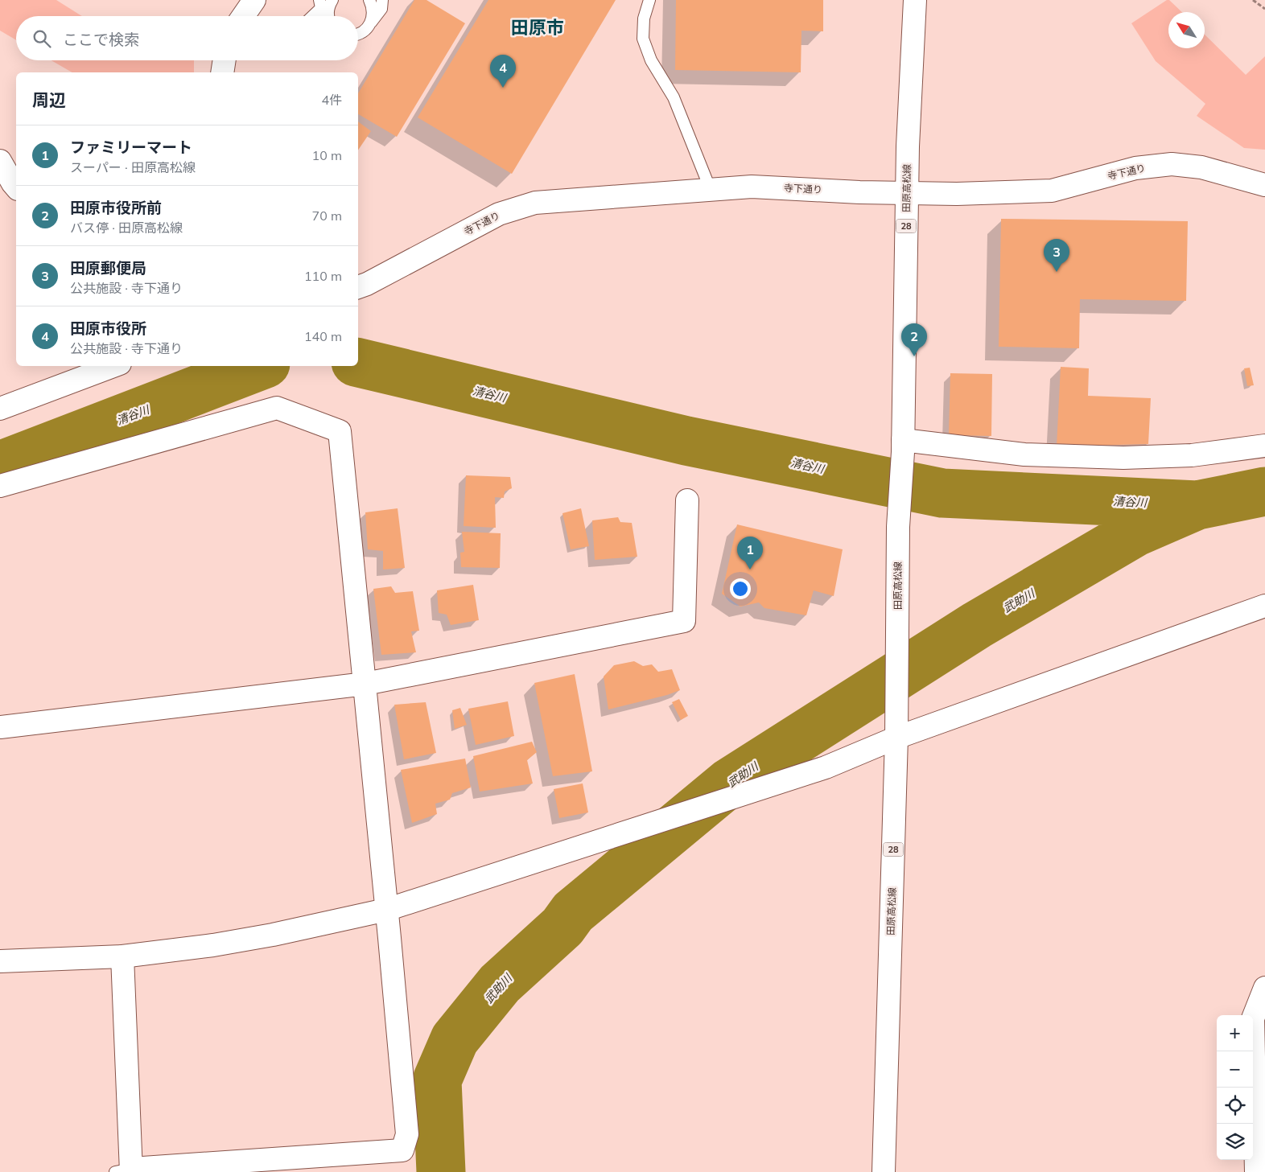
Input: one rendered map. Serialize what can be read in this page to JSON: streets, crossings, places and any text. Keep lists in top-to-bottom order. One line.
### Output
{"streets":{"street":["寺下通り","田原高松線","28"]},"crossings":[["寺下通り","田原高松線"]],"districts":["田原市"],"water":["清谷川","武助川"],"north":"top left","page":{"search":"ここで検索","pins":["4","3","2","1"],"heading":["周辺","4件"],"list":[{"mark":"1","name":"ファミリーマート","note":"スーパー · 田原高松線","value":"10 m"},{"mark":"2","name":"田原市役所前","note":"バス停 · 田原高松線","value":"70 m"},{"mark":"3","name":"田原郵便局","note":"公共施設 · 寺下通り","value":"110 m"},{"mark":"4","name":"田原市役所","note":"公共施設 · 寺下通り","value":"140 m"}],"map_buttons":["+","−"]}}
